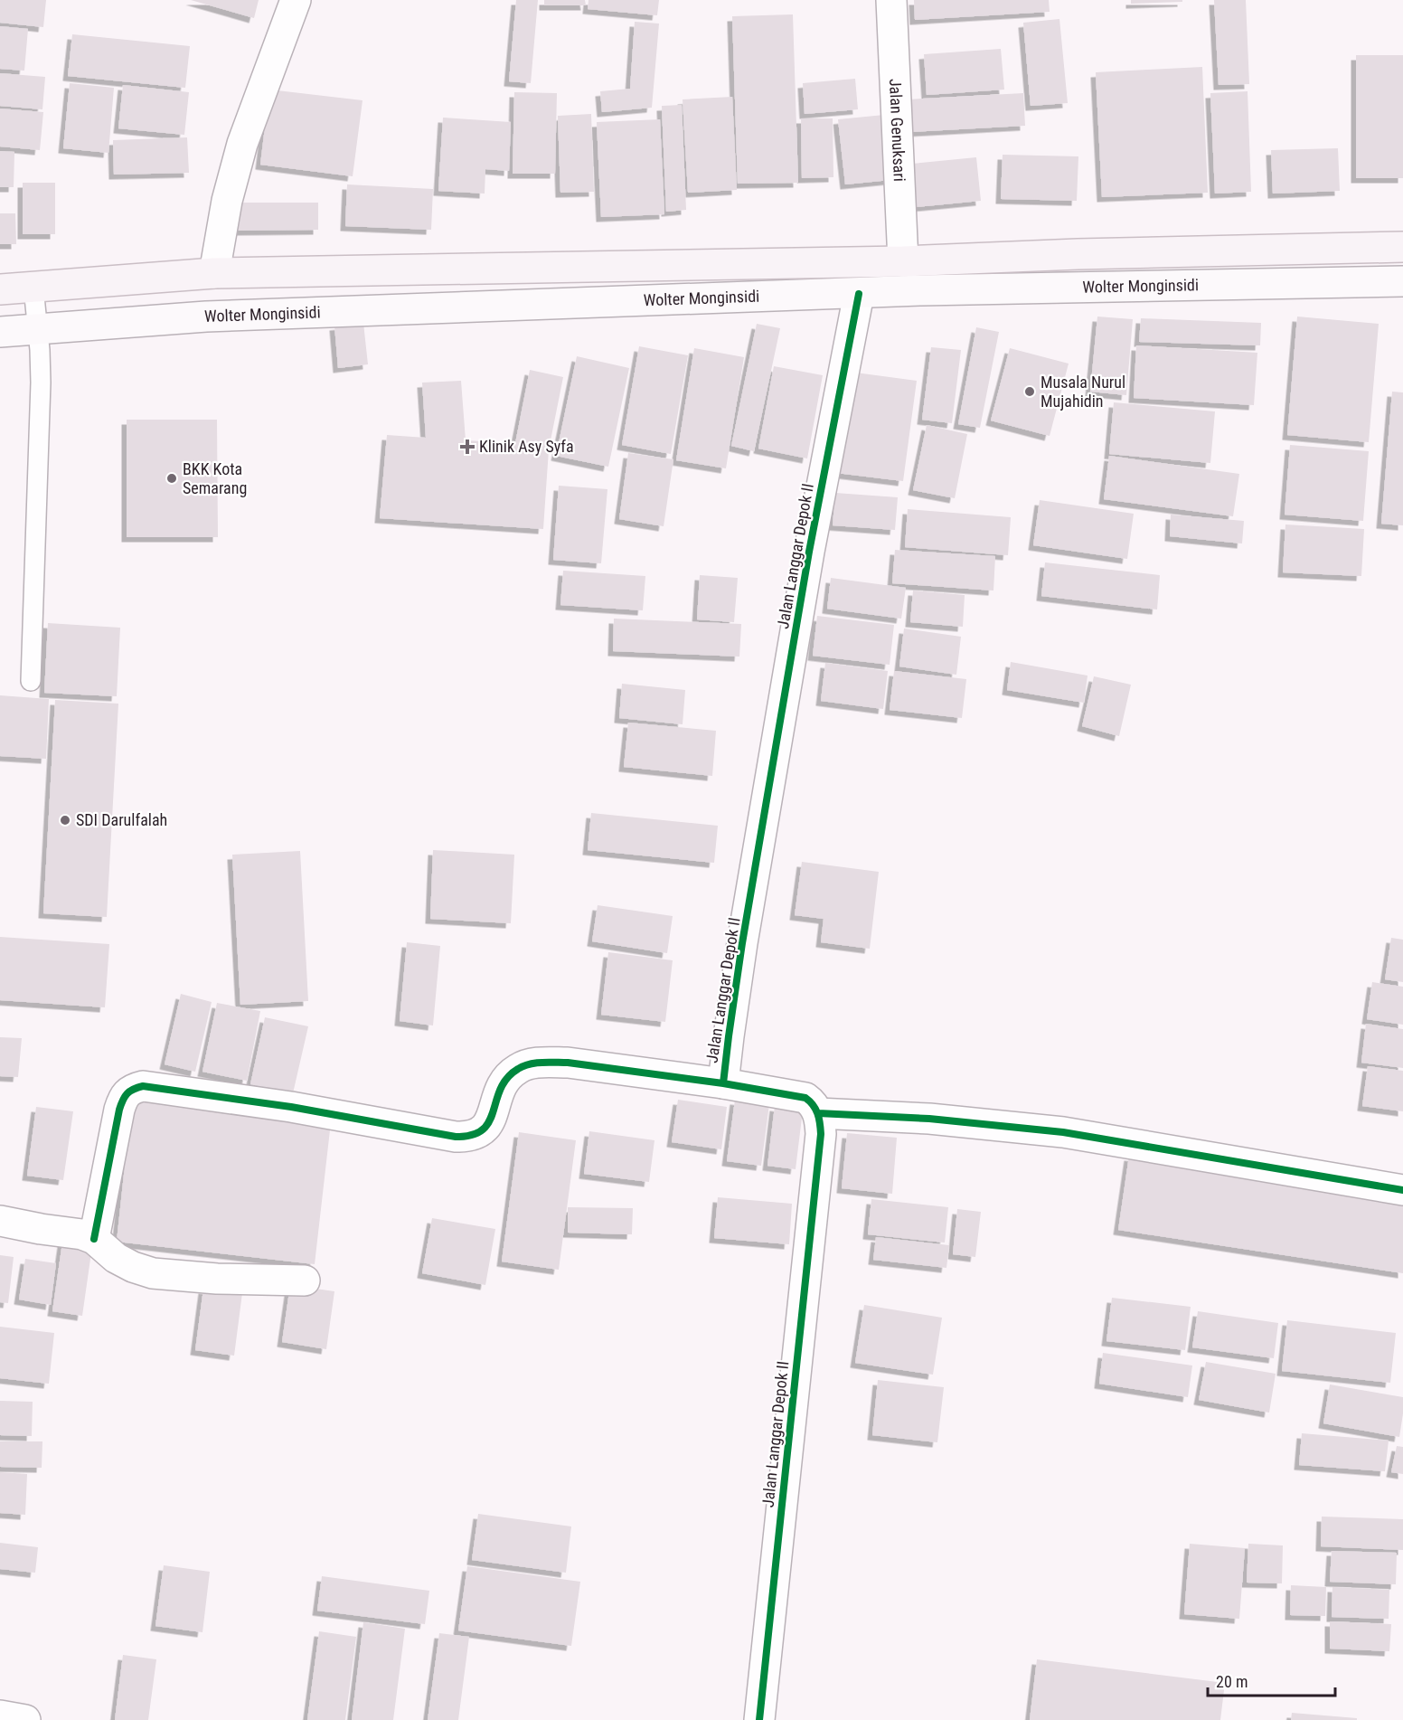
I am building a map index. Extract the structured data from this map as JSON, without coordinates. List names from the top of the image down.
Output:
{
  "streets": {
    "main road": ["Wolter Monginsidi"],
    "street": ["Jalan Genuksari", "Jalan Langgar Depok II"]
  },
  "crossings": [
    ["Jalan Genuksari", "Wolter Monginsidi"],
    ["Wolter Monginsidi", "Jalan Langgar Depok II"]
  ],
  "places": {
    "other": ["Musala Nurul Mujahidin", "BKK Kota Semarang", "SDI Darulfalah"],
    "health": ["Klinik Asy Syfa"]
  },
  "scale_bar": "20 m"
}
